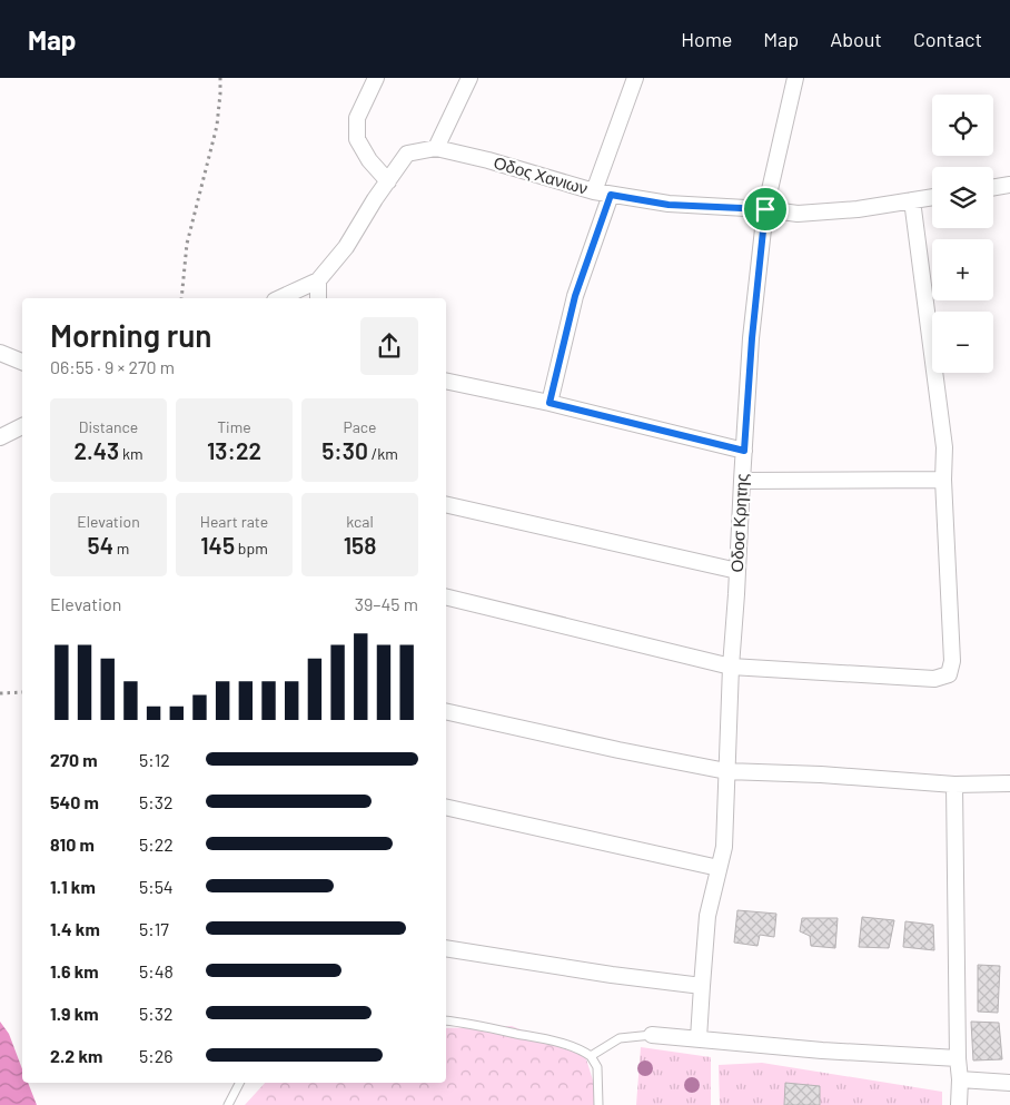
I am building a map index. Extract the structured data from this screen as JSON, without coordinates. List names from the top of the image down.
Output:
{
  "streets": {
    "street": ["Οδος Χανιων", "Οδοσ Κρητης"]
  },
  "crossings": [
    ["Οδος Χανιων", "Οδοσ Κρητης"]
  ],
  "page": {
    "header": "Map",
    "nav": [
      "Home",
      "Map",
      "About",
      "Contact"
    ],
    "map_buttons": ["+", "−"],
    "heading": ["Morning run", "06:55 · 9 × 270 m"],
    "stats": [
      ["Distance", "2.43 km"],
      ["Time", "13:22"],
      ["Pace", "5:30 /km"],
      ["Elevation", "54 m"],
      ["Heart rate", "145 bpm"],
      ["kcal", "158"]
    ],
    "chart": ["Elevation", "39–45 m"],
    "list": [
      {
        "name": "270 m",
        "note": "5:12"
      },
      {
        "name": "540 m",
        "note": "5:32"
      },
      {
        "name": "810 m",
        "note": "5:22"
      },
      {
        "name": "1.1 km",
        "note": "5:54"
      },
      {
        "name": "1.4 km",
        "note": "5:17"
      },
      {
        "name": "1.6 km",
        "note": "5:48"
      },
      {
        "name": "1.9 km",
        "note": "5:32"
      },
      {
        "name": "2.2 km",
        "note": "5:26"
      }
    ]
  }
}
